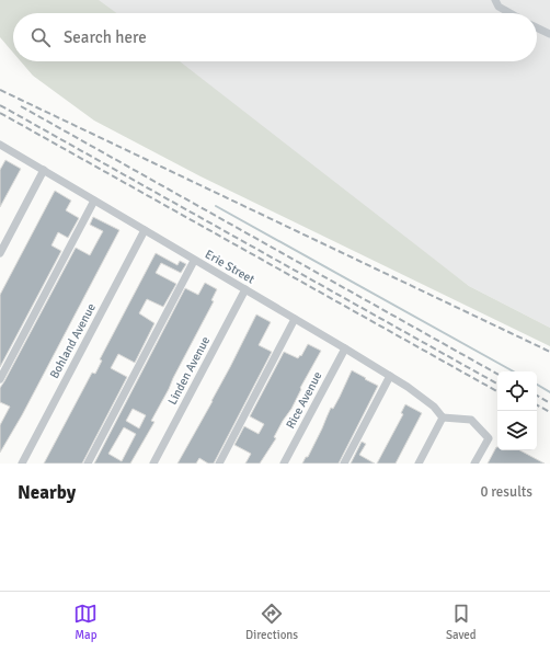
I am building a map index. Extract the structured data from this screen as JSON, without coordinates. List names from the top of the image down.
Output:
{
  "streets": {
    "street": [
      "Erie Street",
      "Bohland Avenue",
      "Linden Avenue",
      "Rice Avenue"
    ]
  },
  "crossings": [
    ["Erie Street", "Bohland Avenue"],
    ["Erie Street", "Linden Avenue"],
    ["Erie Street", "Rice Avenue"]
  ],
  "page": {
    "search": "Search here",
    "heading": ["Nearby", "0 results"],
    "nav": ["Map", "Directions", "Saved"]
  }
}
